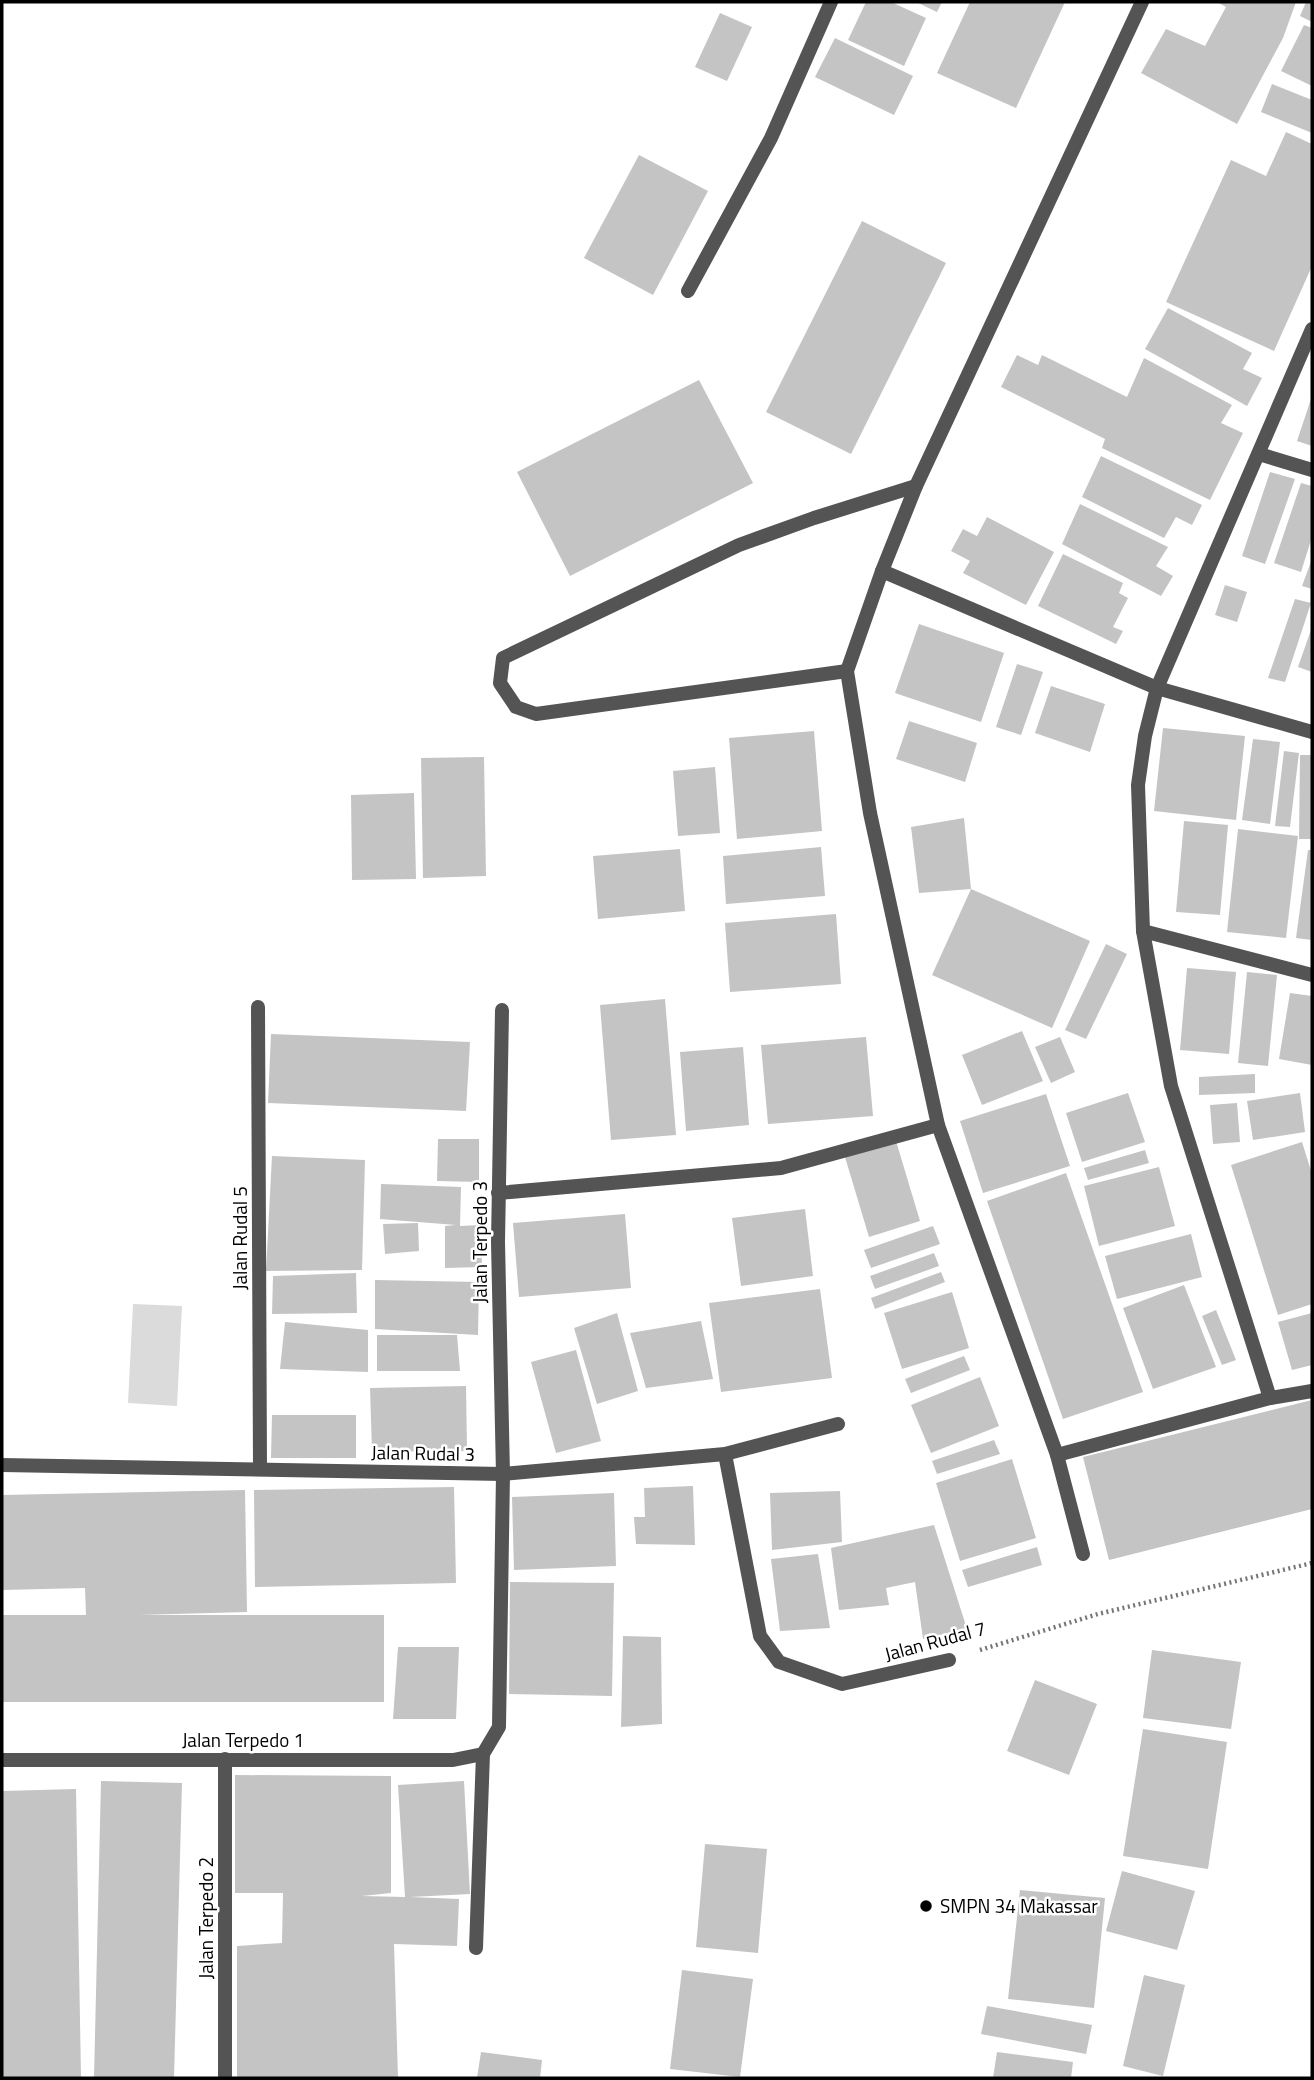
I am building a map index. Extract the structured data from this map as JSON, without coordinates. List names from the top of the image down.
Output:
{
  "streets": {
    "street": [
      "Jalan Rudal 5",
      "Jalan Terpedo 3",
      "Jalan Rudal 3",
      "Jalan Rudal 7",
      "Jalan Terpedo 1",
      "Jalan Terpedo 2"
    ]
  },
  "crossings": [
    ["Jalan Rudal 5", "Jalan Rudal 3"],
    ["Jalan Terpedo 3", "Jalan Rudal 3"],
    ["Jalan Terpedo 3", "Jalan Terpedo 1"],
    ["Jalan Rudal 3", "Jalan Rudal 7"],
    ["Jalan Terpedo 1", "Jalan Terpedo 2"]
  ],
  "places": ["SMPN 34 Makassar"]
}
